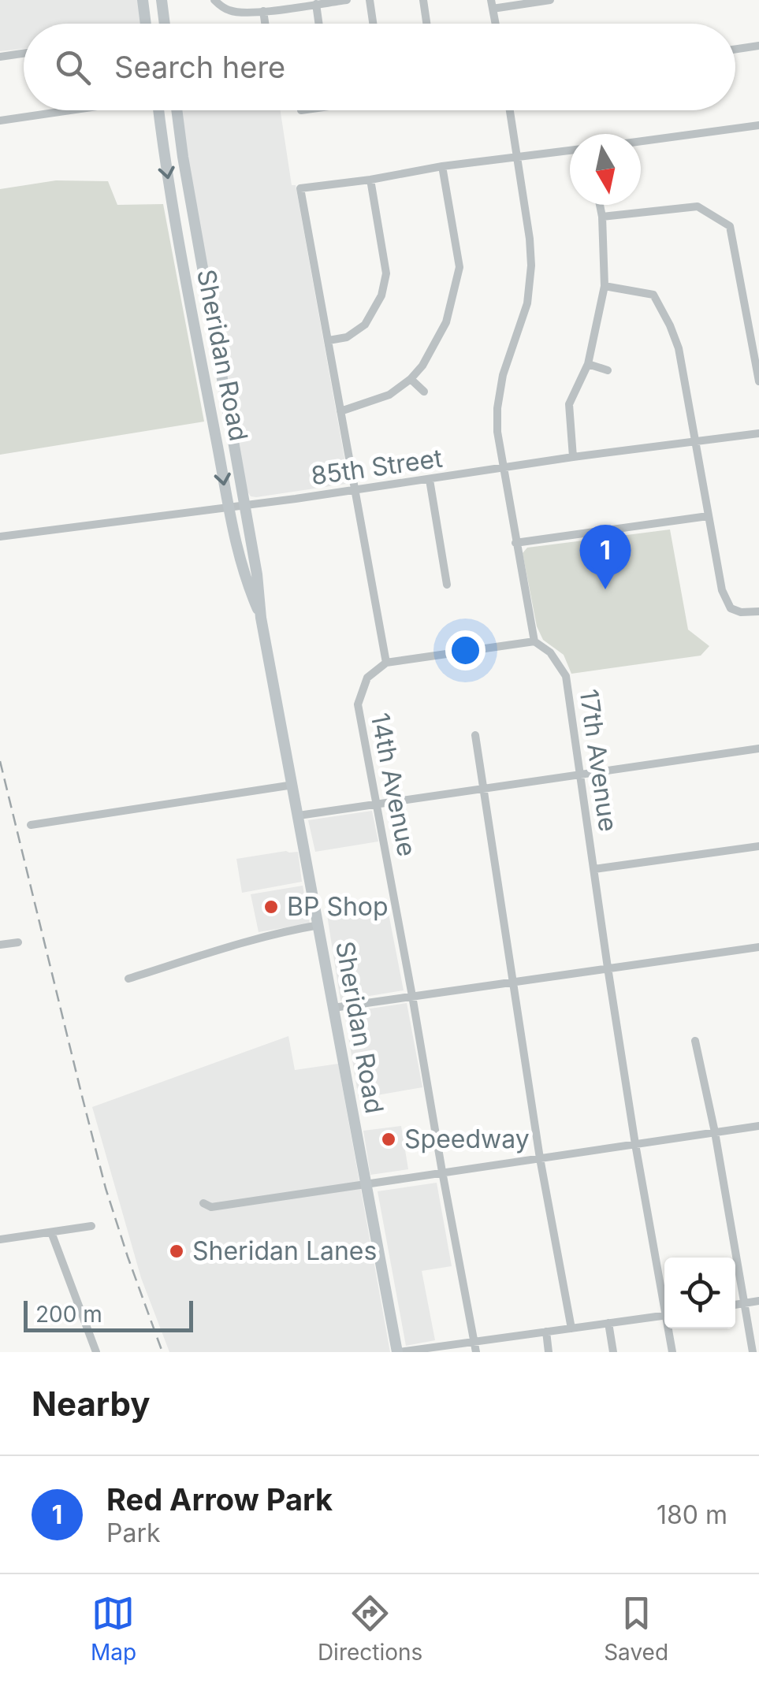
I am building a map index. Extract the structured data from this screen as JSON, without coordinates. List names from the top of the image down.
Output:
{
  "streets": {
    "main road": ["Sheridan Road"],
    "street": ["85th Street", "17th Avenue", "14th Avenue"]
  },
  "crossings": [
    ["Sheridan Road", "85th Street"]
  ],
  "places": ["BP Shop", "Speedway", "Sheridan Lanes"],
  "scale_bar": "200 m",
  "north": "bottom",
  "page": {
    "search": "Search here",
    "pins": "1",
    "scale": "200 m",
    "heading": "Nearby",
    "list": [
      {
        "mark": "1",
        "name": "Red Arrow Park",
        "note": "Park",
        "value": "180 m"
      }
    ],
    "nav": ["Map", "Directions", "Saved"]
  }
}
